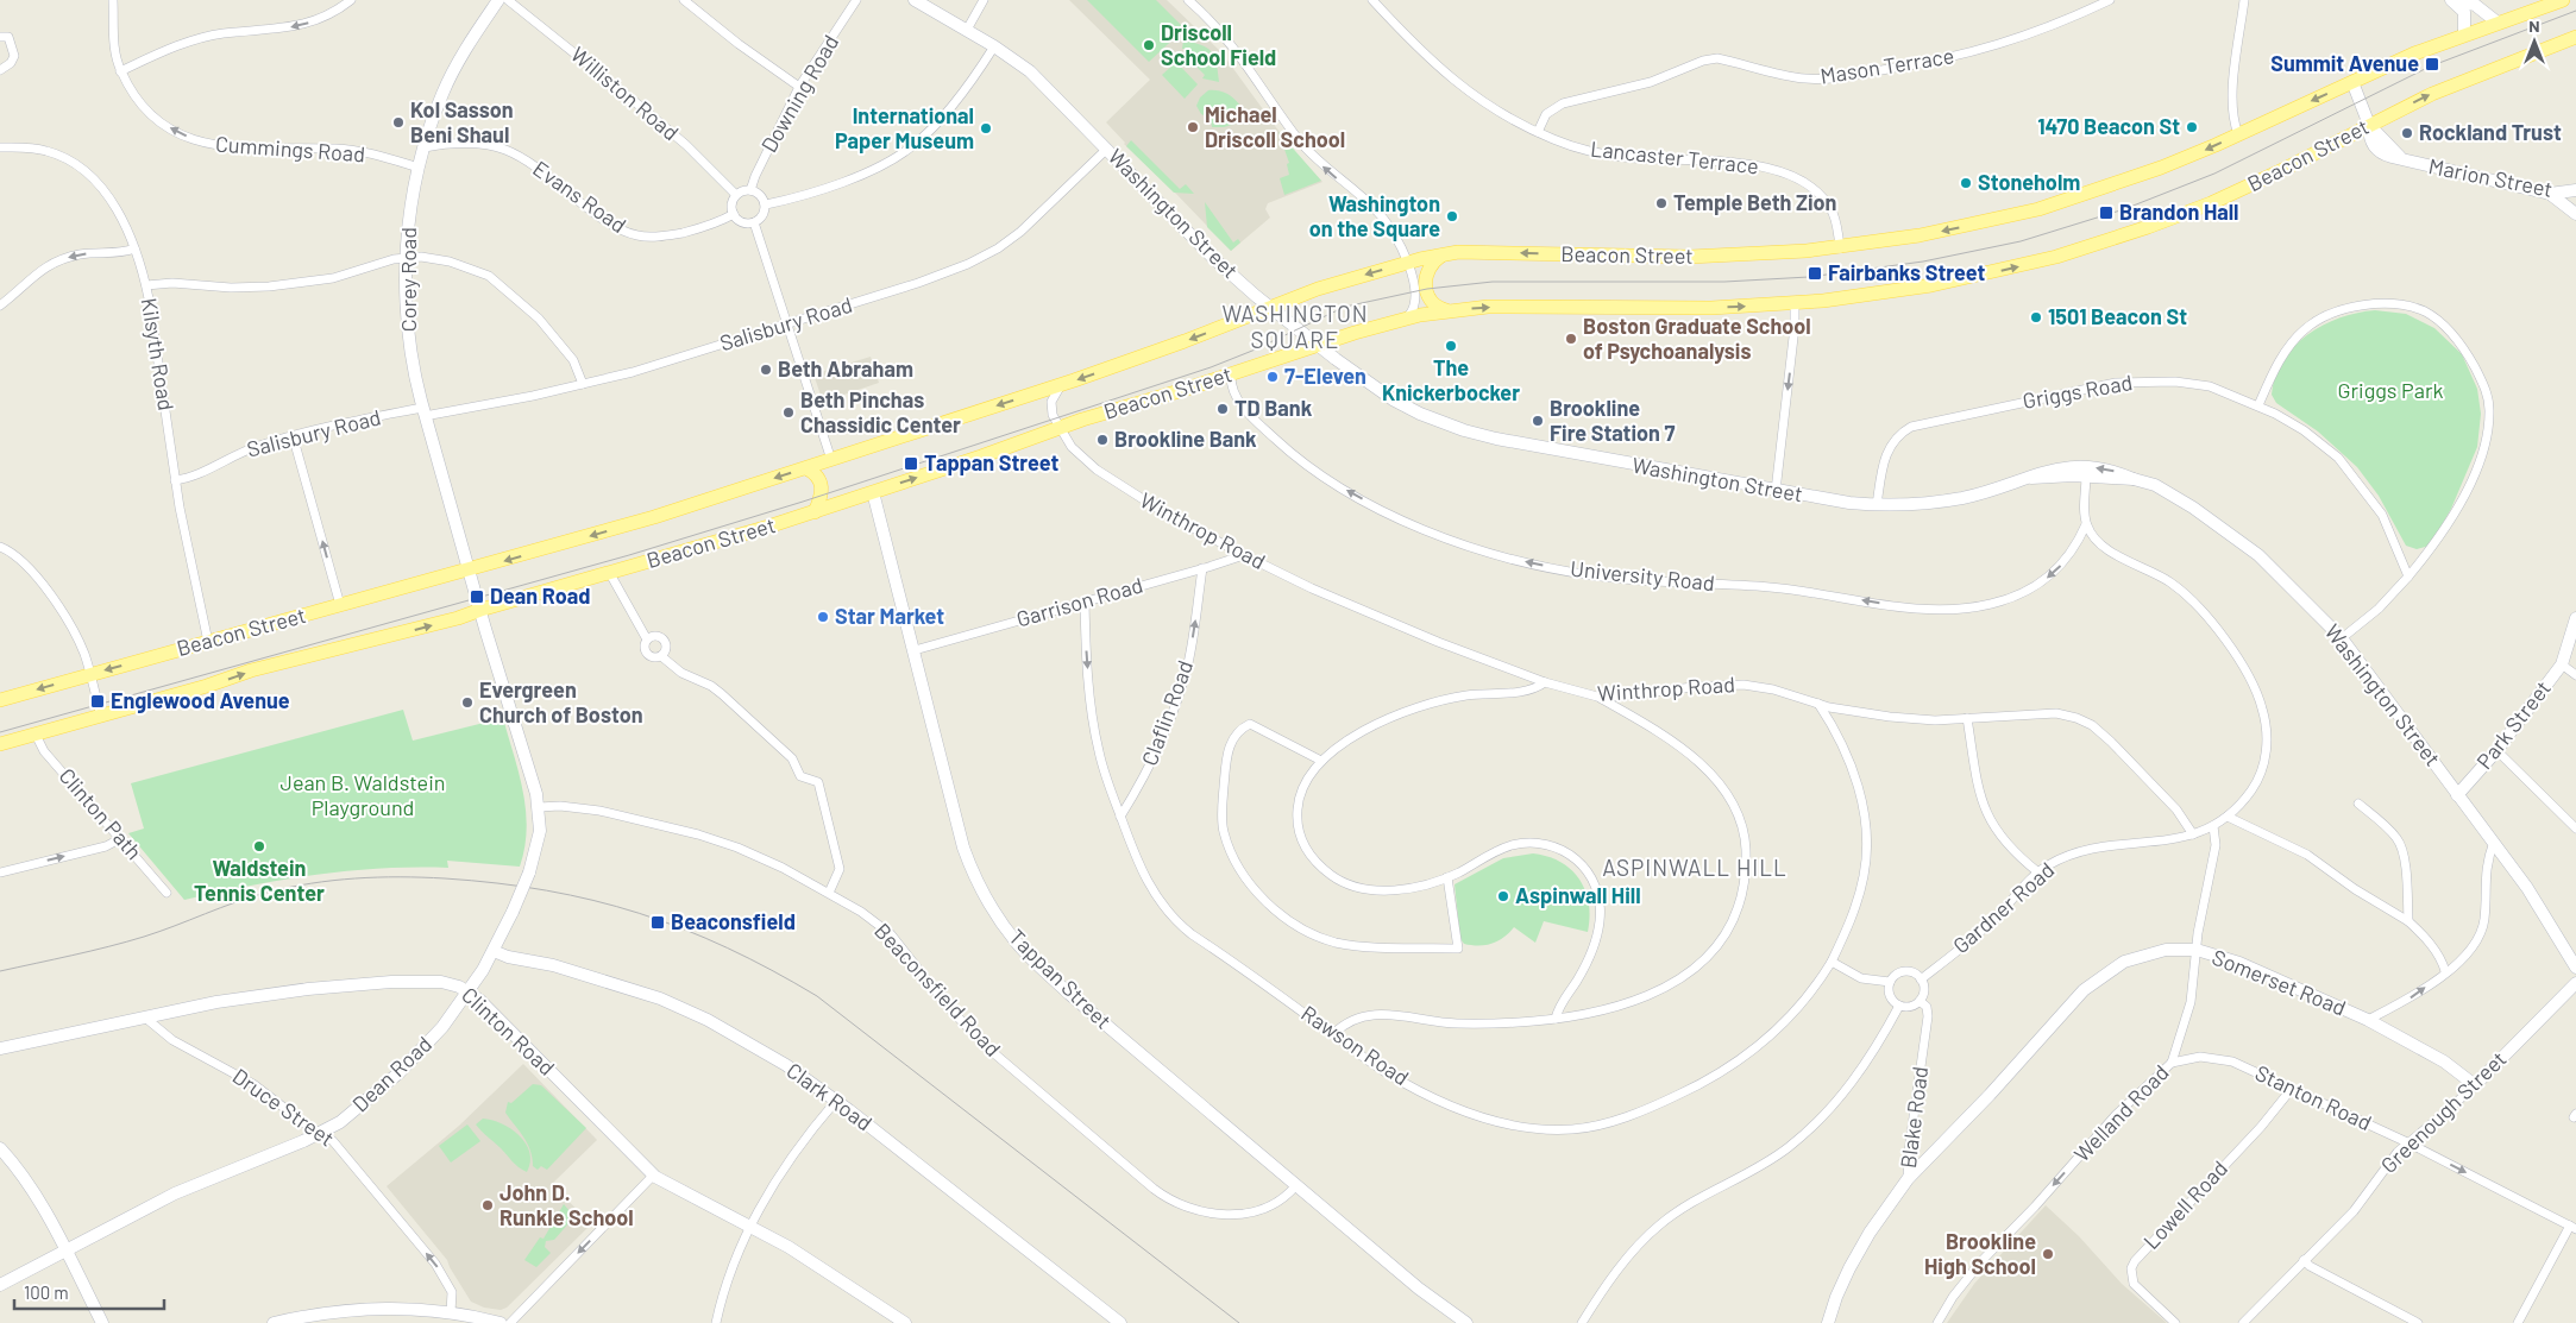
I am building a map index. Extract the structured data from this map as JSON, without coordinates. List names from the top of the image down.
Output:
{
  "streets": {
    "main road": ["Beacon Street"],
    "street": [
      "Mason Terrace",
      "Williston Road",
      "Downing Road",
      "Cummings Road",
      "Lancaster Terrace",
      "Marion Street",
      "Evans Road",
      "Washington Street",
      "Corey Road",
      "Salisbury Road",
      "Kilsyth Road",
      "Griggs Road",
      "Winthrop Road",
      "University Road",
      "Garrison Road",
      "Claflin Road",
      "Park Street",
      "Clinton Path",
      "Gardner Road",
      "Tappan Street",
      "Somerset Road",
      "Beaconsfield Road",
      "Clinton Road",
      "Rawson Road",
      "Dean Road",
      "Clark Road",
      "Stanton Road",
      "Druce Street",
      "Greenough Street",
      "Welland Road",
      "Blake Road",
      "Lowell Road"
    ]
  },
  "crossings": [
    ["Mason Terrace", "Lancaster Terrace"],
    ["Williston Road", "Downing Road"],
    ["Williston Road", "Evans Road"],
    ["Downing Road", "Evans Road"],
    ["Cummings Road", "Corey Road"],
    ["Beacon Street", "Lancaster Terrace"],
    ["Beacon Street", "Marion Street"],
    ["Beacon Street", "Washington Street"],
    ["Beacon Street", "Corey Road"],
    ["Beacon Street", "Kilsyth Road"],
    ["Beacon Street", "Winthrop Road"],
    ["Beacon Street", "University Road"],
    ["Beacon Street", "Clinton Path"],
    ["Beacon Street", "Tappan Street"],
    ["Beacon Street", "Dean Road"],
    ["Evans Road", "Corey Road"],
    ["Washington Street", "Salisbury Road"],
    ["Washington Street", "Griggs Road"],
    ["Washington Street", "Park Street"],
    ["Corey Road", "Salisbury Road"],
    ["Corey Road", "Dean Road"],
    ["Salisbury Road", "Kilsyth Road"],
    ["Winthrop Road", "Garrison Road"],
    ["Winthrop Road", "Gardner Road"],
    ["Winthrop Road", "Rawson Road"],
    ["University Road", "Gardner Road"],
    ["Garrison Road", "Claflin Road"],
    ["Garrison Road", "Tappan Street"],
    ["Garrison Road", "Rawson Road"],
    ["Claflin Road", "Rawson Road"],
    ["Gardner Road", "Welland Road"],
    ["Gardner Road", "Blake Road"],
    ["Tappan Street", "Beaconsfield Road"],
    ["Somerset Road", "Greenough Street"],
    ["Somerset Road", "Welland Road"],
    ["Somerset Road", "Blake Road"],
    ["Beaconsfield Road", "Dean Road"],
    ["Clinton Road", "Dean Road"],
    ["Clinton Road", "Druce Street"],
    ["Dean Road", "Clark Road"],
    ["Dean Road", "Druce Street"],
    ["Stanton Road", "Greenough Street"],
    ["Stanton Road", "Welland Road"],
    ["Stanton Road", "Lowell Road"]
  ],
  "one_way": [
    "Cummings Road",
    "University Road",
    "Claflin Road",
    "Stanton Road",
    "Druce Street",
    "Welland Road"
  ],
  "districts": ["WASHINGTON SQUARE", "ASPINWALL HILL"],
  "parks": ["Griggs Park", "Jean B. Waldstein Playground"],
  "places": {
    "other": [
      "Driscoll School Field",
      "Kol Sasson Beni Shaul",
      "Michael Driscoll School",
      "1470 Beacon St",
      "International Paper Museum",
      "Rockland Trust",
      "Stoneholm",
      "Temple Beth Zion",
      "Washington on the Square",
      "1501 Beacon St",
      "Boston Graduate School of Psychoanalysis",
      "The Knickerbocker",
      "Beth Abraham",
      "7-Eleven",
      "TD Bank",
      "Beth Pinchas Chassidic Center",
      "Brookline Fire Station 7",
      "Brookline Bank",
      "Star Market",
      "Evergreen Church of Boston",
      "Waldstein Tennis Center",
      "Aspinwall Hill",
      "John D. Runkle School",
      "Brookline High School"
    ],
    "transit": [
      "Summit Avenue",
      "Brandon Hall",
      "Fairbanks Street",
      "Tappan Street",
      "Dean Road",
      "Englewood Avenue",
      "Beaconsfield"
    ]
  },
  "scale_bar": "100 m",
  "north": "top"
}
